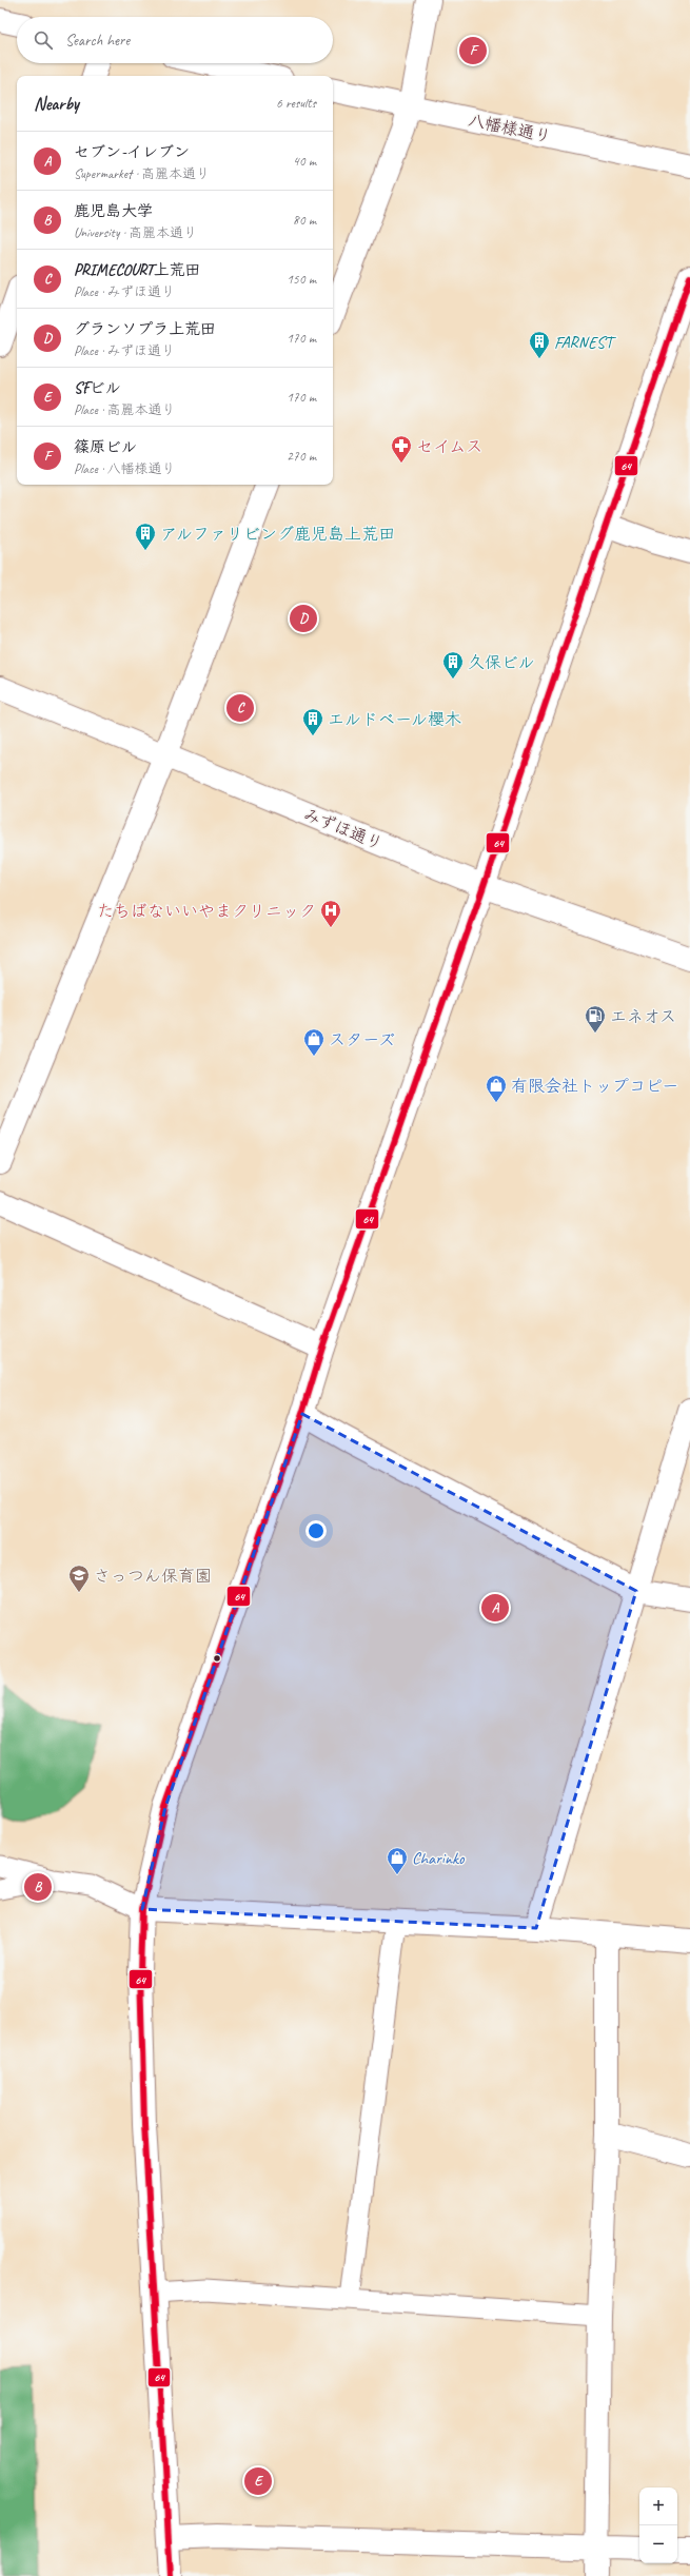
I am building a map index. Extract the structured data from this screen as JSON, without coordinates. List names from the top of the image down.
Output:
{
  "streets": {
    "street": ["八幡様通り", "みずほ通り"]
  },
  "places": {
    "building": [
      "FARNEST",
      "アルファリビング鹿児島上荒田",
      "久保ビル",
      "エルドベール櫻木"
    ],
    "pharmacy": ["セイムス"],
    "hospital": ["たちばないいやまクリニック"],
    "fuel station": ["エネオス"],
    "shop": ["スターズ", "有限会社トップコピー", "Charinko"],
    "school or university": ["さっつん保育園"]
  },
  "lines": ["transit line 64"],
  "page": {
    "search": "Search here",
    "pins": [
      "F",
      "D",
      "C",
      "A",
      "B",
      "E"
    ],
    "heading": ["Nearby", "6 results"],
    "list": [
      {
        "mark": "A",
        "name": "セブン-イレブン",
        "note": "Supermarket · 高麗本通り",
        "value": "40 m"
      },
      {
        "mark": "B",
        "name": "鹿児島大学",
        "note": "University · 高麗本通り",
        "value": "80 m"
      },
      {
        "mark": "C",
        "name": "PRIMECOURT上荒田",
        "note": "Place · みずほ通り",
        "value": "150 m"
      },
      {
        "mark": "D",
        "name": "グランソプラ上荒田",
        "note": "Place · みずほ通り",
        "value": "170 m"
      },
      {
        "mark": "E",
        "name": "SFビル",
        "note": "Place · 高麗本通り",
        "value": "170 m"
      },
      {
        "mark": "F",
        "name": "篠原ビル",
        "note": "Place · 八幡様通り",
        "value": "270 m"
      }
    ],
    "map_buttons": ["+", "−"]
  }
}
